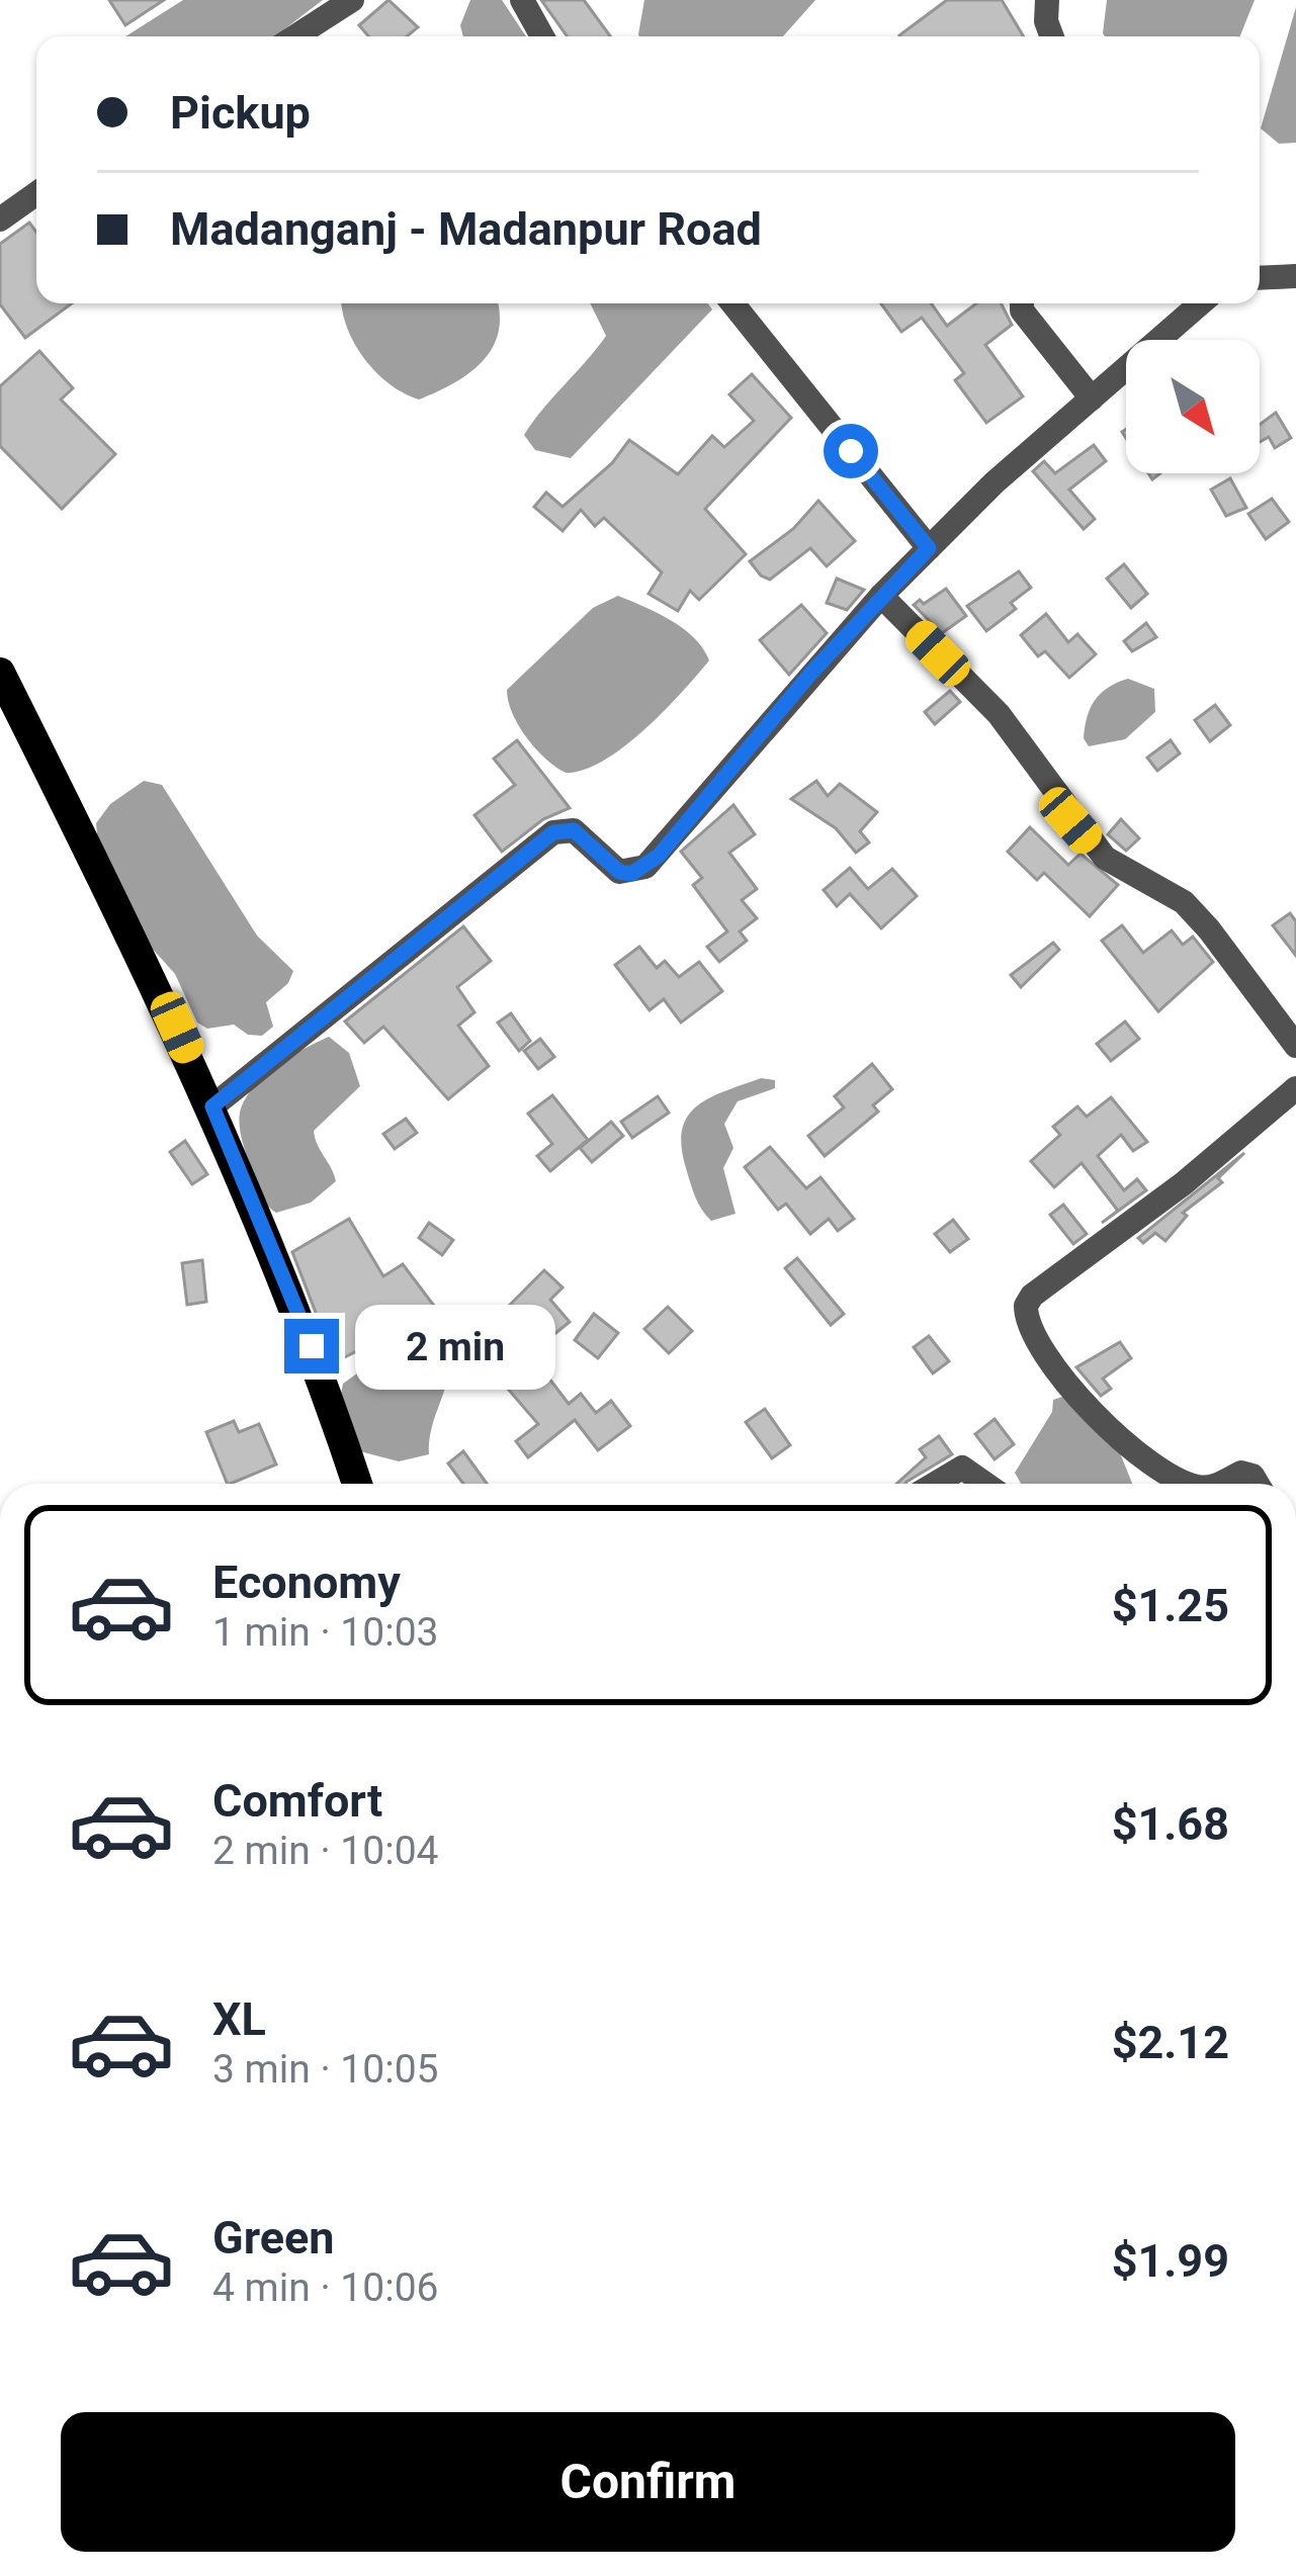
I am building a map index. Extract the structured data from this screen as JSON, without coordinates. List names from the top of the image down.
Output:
{
  "north": "bottom right",
  "page": {
    "banner": ["Pickup", "Madanganj - Madanpur Road"],
    "bubble": "2 min",
    "list": [
      {
        "name": "Economy",
        "note": "1 min · 10:03",
        "value": "$1.25"
      },
      {
        "name": "Comfort",
        "note": "2 min · 10:04",
        "value": "$1.68"
      },
      {
        "name": "XL",
        "note": "3 min · 10:05",
        "value": "$2.12"
      },
      {
        "name": "Green",
        "note": "4 min · 10:06",
        "value": "$1.99"
      }
    ],
    "buttons": "Confirm"
  }
}
